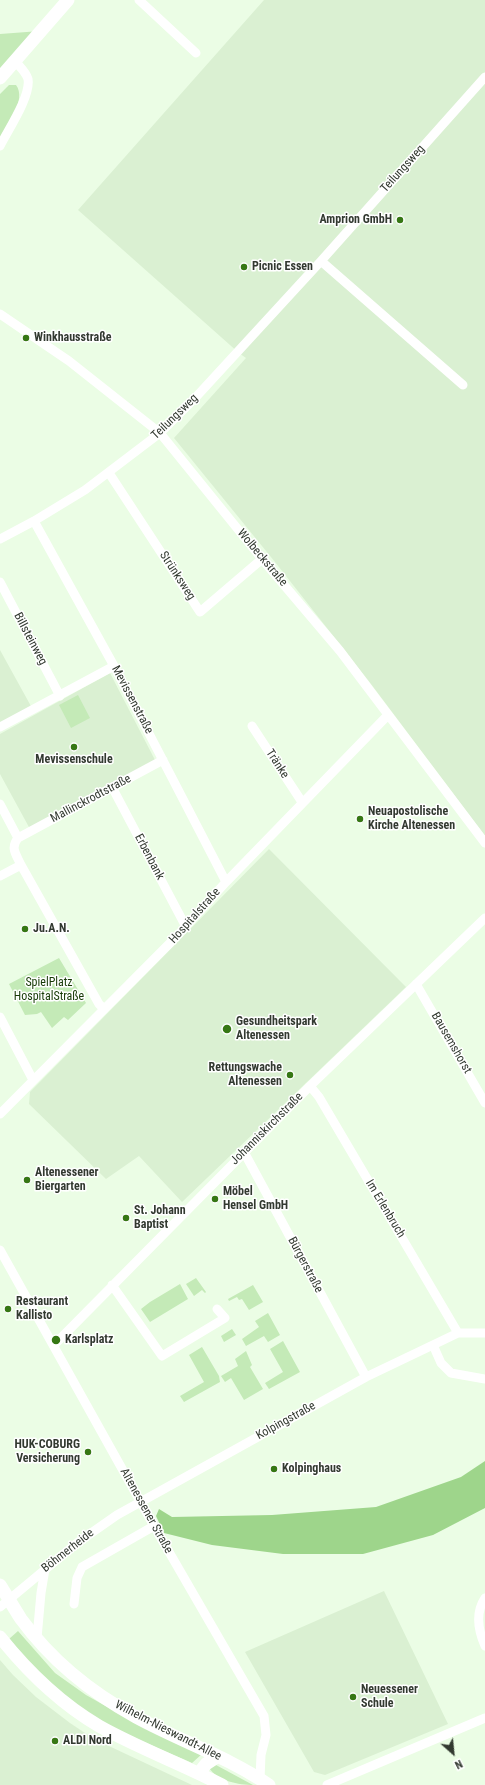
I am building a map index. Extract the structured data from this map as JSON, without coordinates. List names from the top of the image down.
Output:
{
  "streets": {
    "main road": ["Wilhelm-Nieswandt-Allee"],
    "street": [
      "Teilungsweg",
      "Wolbeckstraße",
      "Strünksweg",
      "Billsteinweg",
      "Mevissenstraße",
      "Tränke",
      "Mallinckrodtstraße",
      "Erbenbank",
      "Hospitalstraße",
      "Bausemshorst",
      "Johanniskirchstraße",
      "Im Erlenbruch",
      "Bürgerstraße",
      "Kolpingstraße",
      "Altenessener Straße",
      "Böhmerheide"
    ]
  },
  "crossings": [
    ["Teilungsweg", "Wolbeckstraße"],
    ["Teilungsweg", "Strünksweg"],
    ["Teilungsweg", "Mevissenstraße"],
    ["Wolbeckstraße", "Strünksweg"],
    ["Wolbeckstraße", "Hospitalstraße"],
    ["Mevissenstraße", "Mallinckrodtstraße"],
    ["Mevissenstraße", "Hospitalstraße"],
    ["Tränke", "Hospitalstraße"],
    ["Mallinckrodtstraße", "Erbenbank"],
    ["Erbenbank", "Hospitalstraße"],
    ["Bausemshorst", "Johanniskirchstraße"],
    ["Johanniskirchstraße", "Im Erlenbruch"],
    ["Johanniskirchstraße", "Bürgerstraße"],
    ["Johanniskirchstraße", "Altenessener Straße"],
    ["Im Erlenbruch", "Kolpingstraße"],
    ["Bürgerstraße", "Kolpingstraße"],
    ["Kolpingstraße", "Altenessener Straße"],
    ["Kolpingstraße", "Böhmerheide"],
    ["Altenessener Straße", "Böhmerheide"],
    ["Altenessener Straße", "Wilhelm-Nieswandt-Allee"],
    ["Böhmerheide", "Wilhelm-Nieswandt-Allee"]
  ],
  "parks": ["SpielPlatz HospitalStraße"],
  "places": [
    "Amprion GmbH",
    "Picnic Essen",
    "Winkhausstraße",
    "Mevissenschule",
    "Neuapostolische Kirche Altenessen",
    "Ju.A.N.",
    "Gesundheitspark Altenessen",
    "Rettungswache Altenessen",
    "Altenessener Biergarten",
    "Möbel Hensel GmbH",
    "St. Johann Baptist",
    "Restaurant Kallisto",
    "Karlsplatz",
    "HUK-COBURG Versicherung",
    "Kolpinghaus",
    "Neuessener Schule",
    "ALDI Nord"
  ],
  "north": "bottom right"
}
